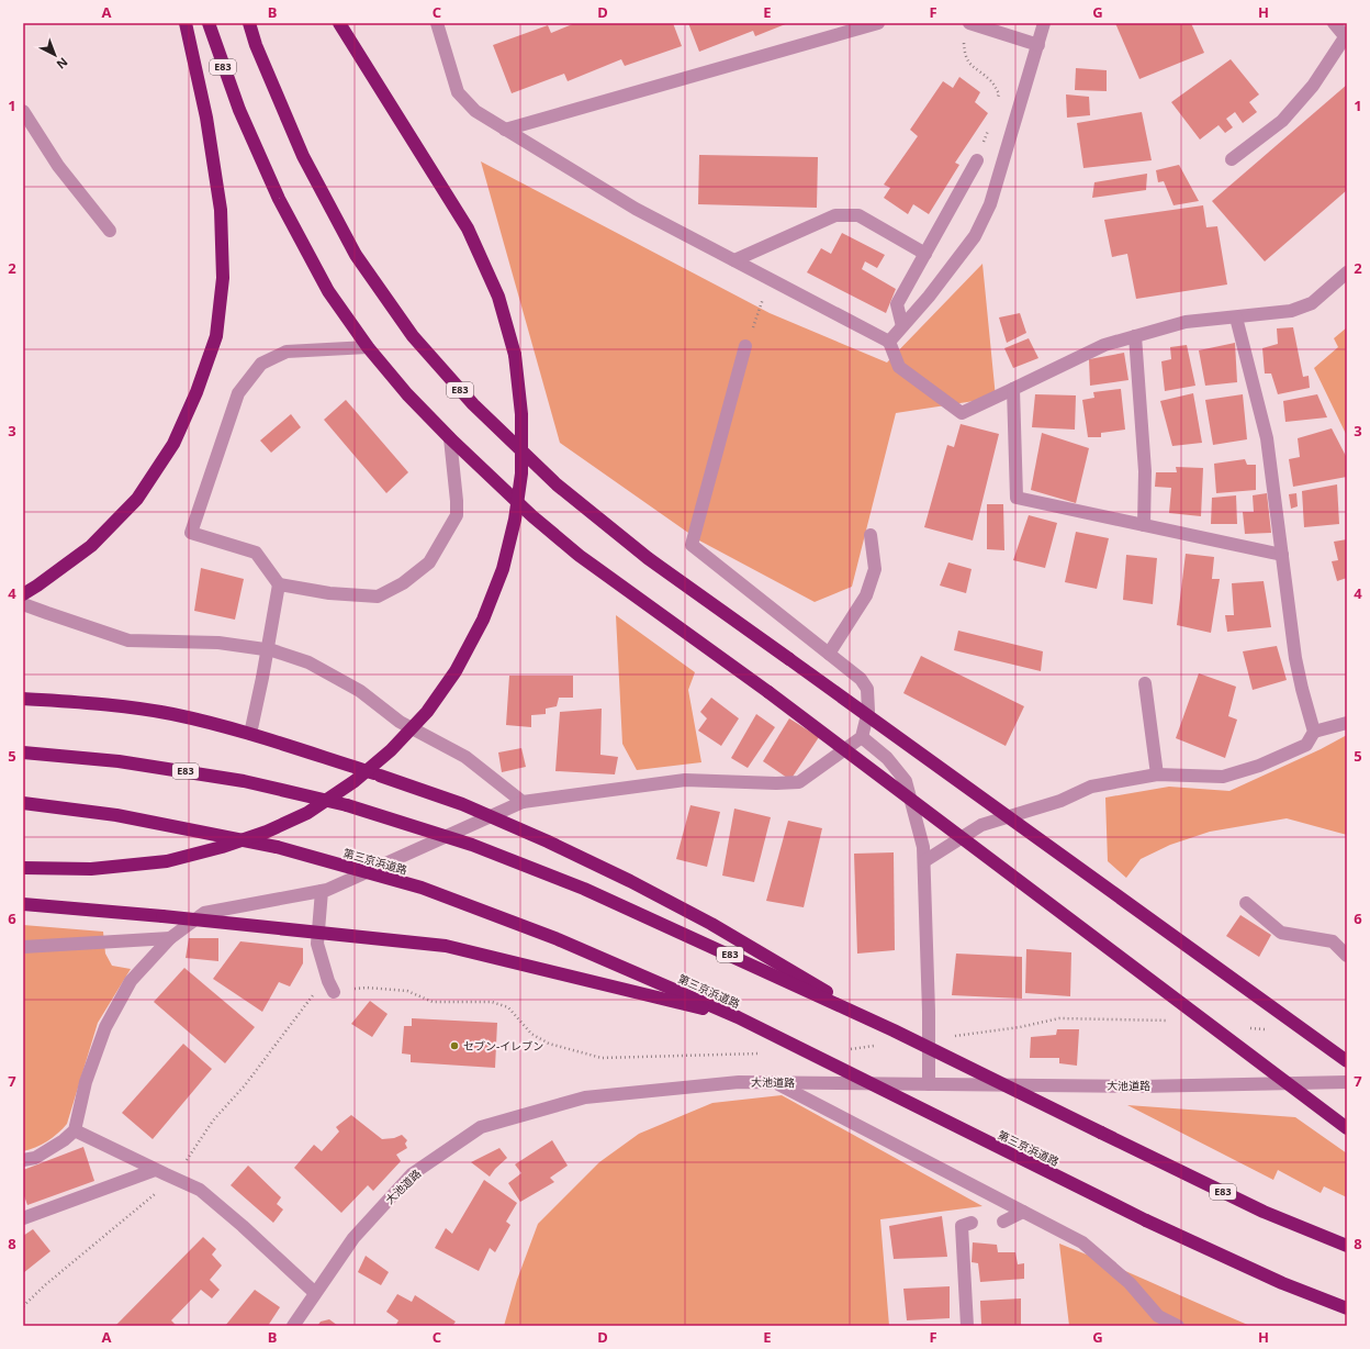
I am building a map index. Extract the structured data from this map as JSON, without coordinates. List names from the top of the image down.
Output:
{
  "streets": {
    "highway": ["E83", "第三京浜道路"],
    "street": ["大池道路"]
  },
  "places": ["セブン-イレブン"],
  "north": "bottom right",
  "grid": {
    "columns": [
      "A",
      "B",
      "C",
      "D",
      "E",
      "F",
      "G",
      "H"
    ],
    "rows": [
      "1",
      "2",
      "3",
      "4",
      "5",
      "6",
      "7",
      "8"
    ]
  }
}
